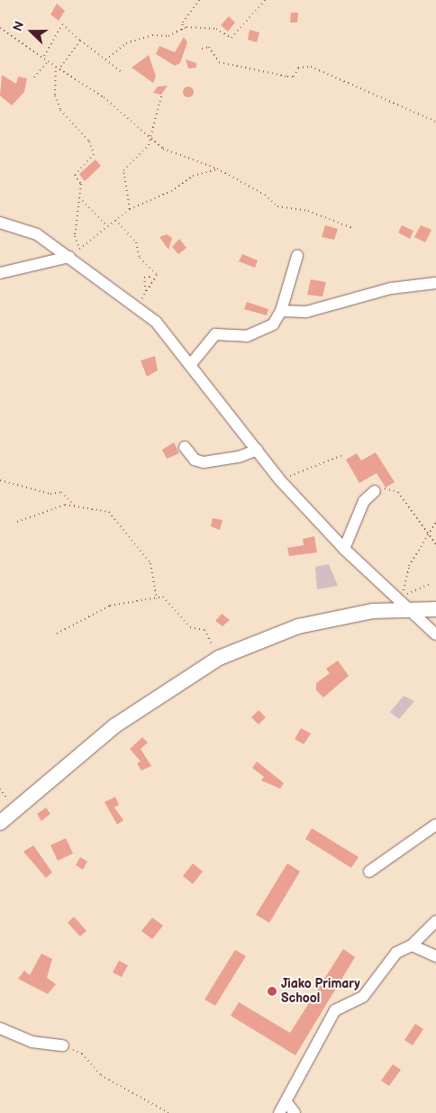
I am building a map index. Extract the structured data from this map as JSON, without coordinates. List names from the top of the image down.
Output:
{
  "places": ["Jiako Primary School"],
  "north": "left"
}
